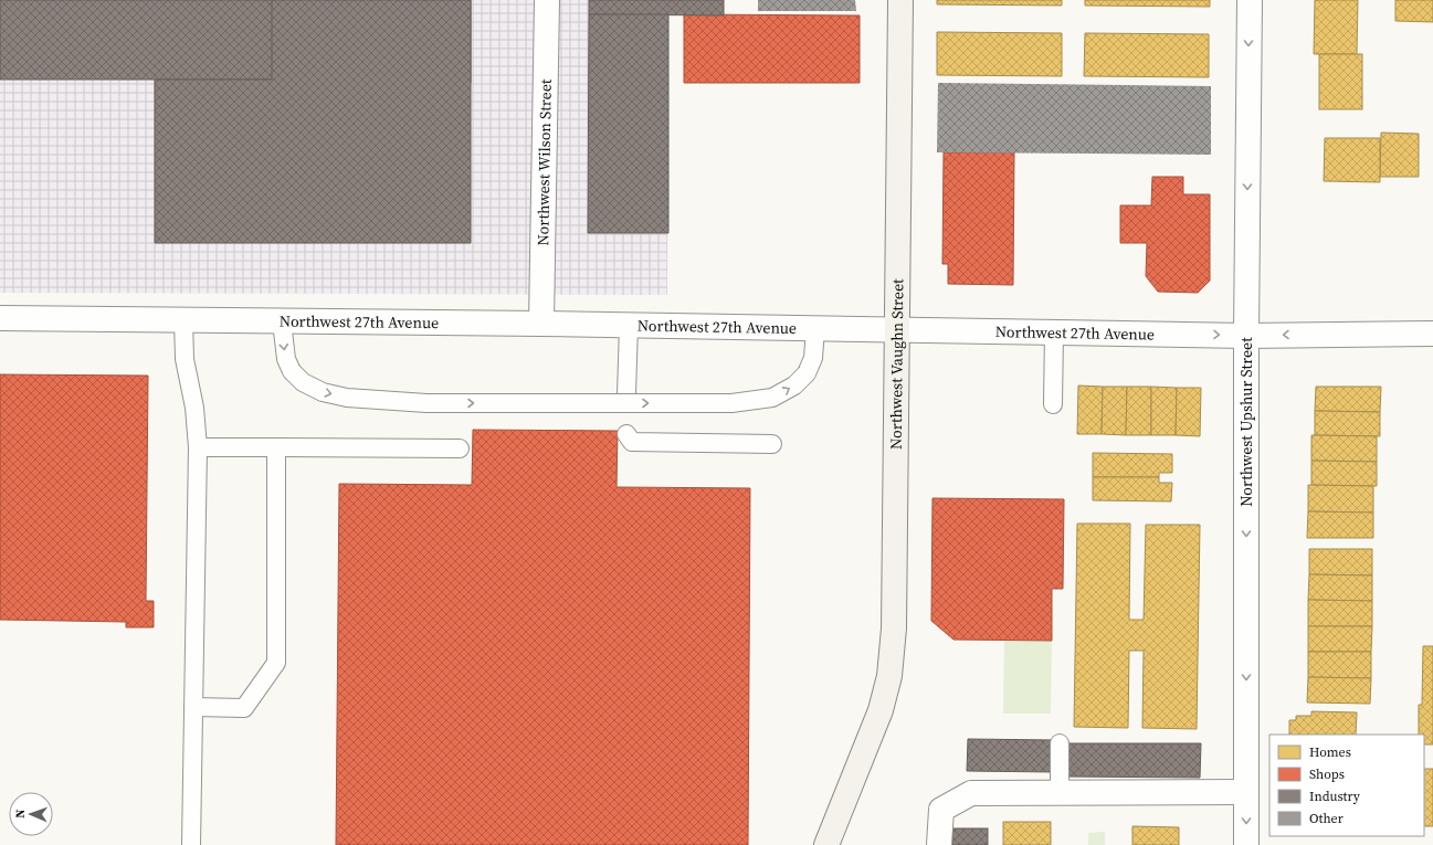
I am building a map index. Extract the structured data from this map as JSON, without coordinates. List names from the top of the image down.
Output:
{
  "streets": {
    "main road": ["Northwest Vaughn Street"],
    "street": ["Northwest Wilson Street", "Northwest 27th Avenue", "Northwest Upshur Street"]
  },
  "crossings": [
    ["Northwest Wilson Street", "Northwest 27th Avenue"],
    ["Northwest 27th Avenue", "Northwest Vaughn Street"],
    ["Northwest 27th Avenue", "Northwest Upshur Street"]
  ],
  "one_way": ["Northwest Upshur Street"],
  "legend": [
    "Homes",
    "Shops",
    "Industry",
    "Other"
  ],
  "north": "left"
}
